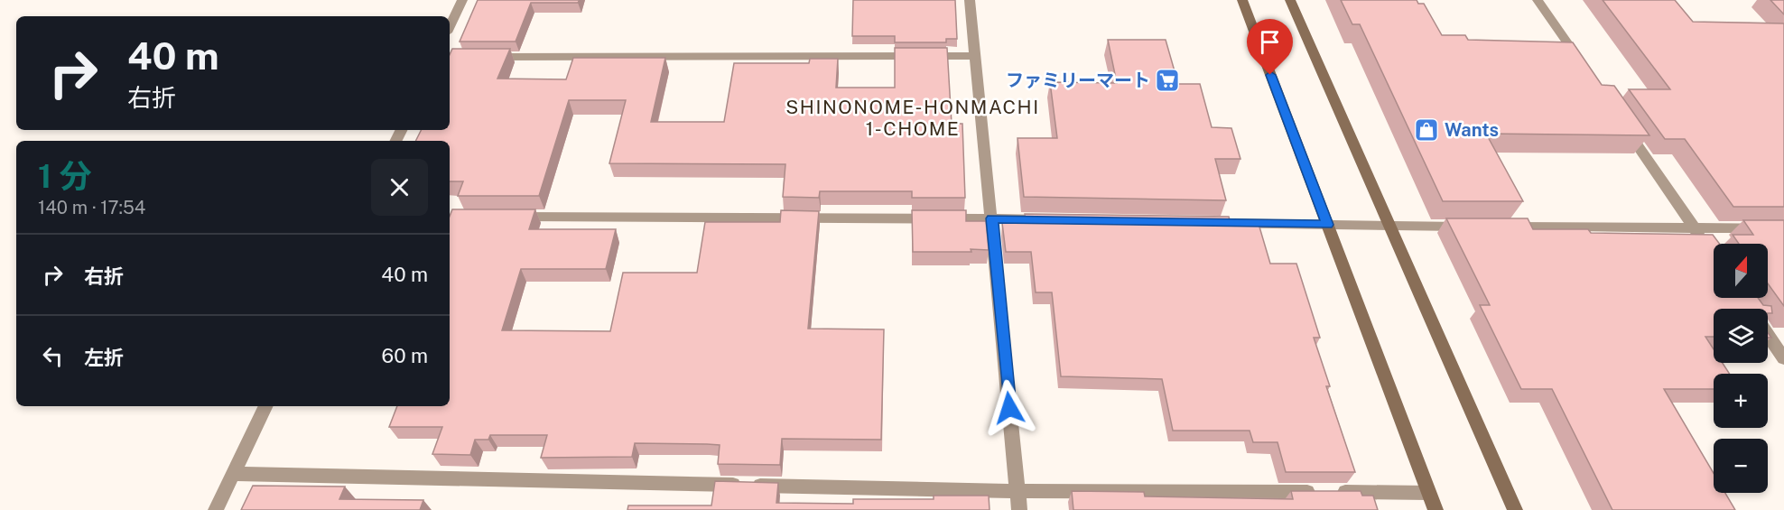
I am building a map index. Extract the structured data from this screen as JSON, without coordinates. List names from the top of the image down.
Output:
{
  "districts": ["SHINONOME-HONMACHI 1-CHOME"],
  "places": {
    "supermarket": ["ファミリーマート"],
    "shop": ["Wants"]
  },
  "north": "top",
  "page": {
    "turn": ["40 m", "右折"],
    "heading": ["1 分", "140 m · 17:54"],
    "list": [
      {
        "name": "右折",
        "value": "40 m"
      },
      {
        "name": "左折",
        "value": "60 m"
      }
    ],
    "map_buttons": ["+", "−"]
  }
}
